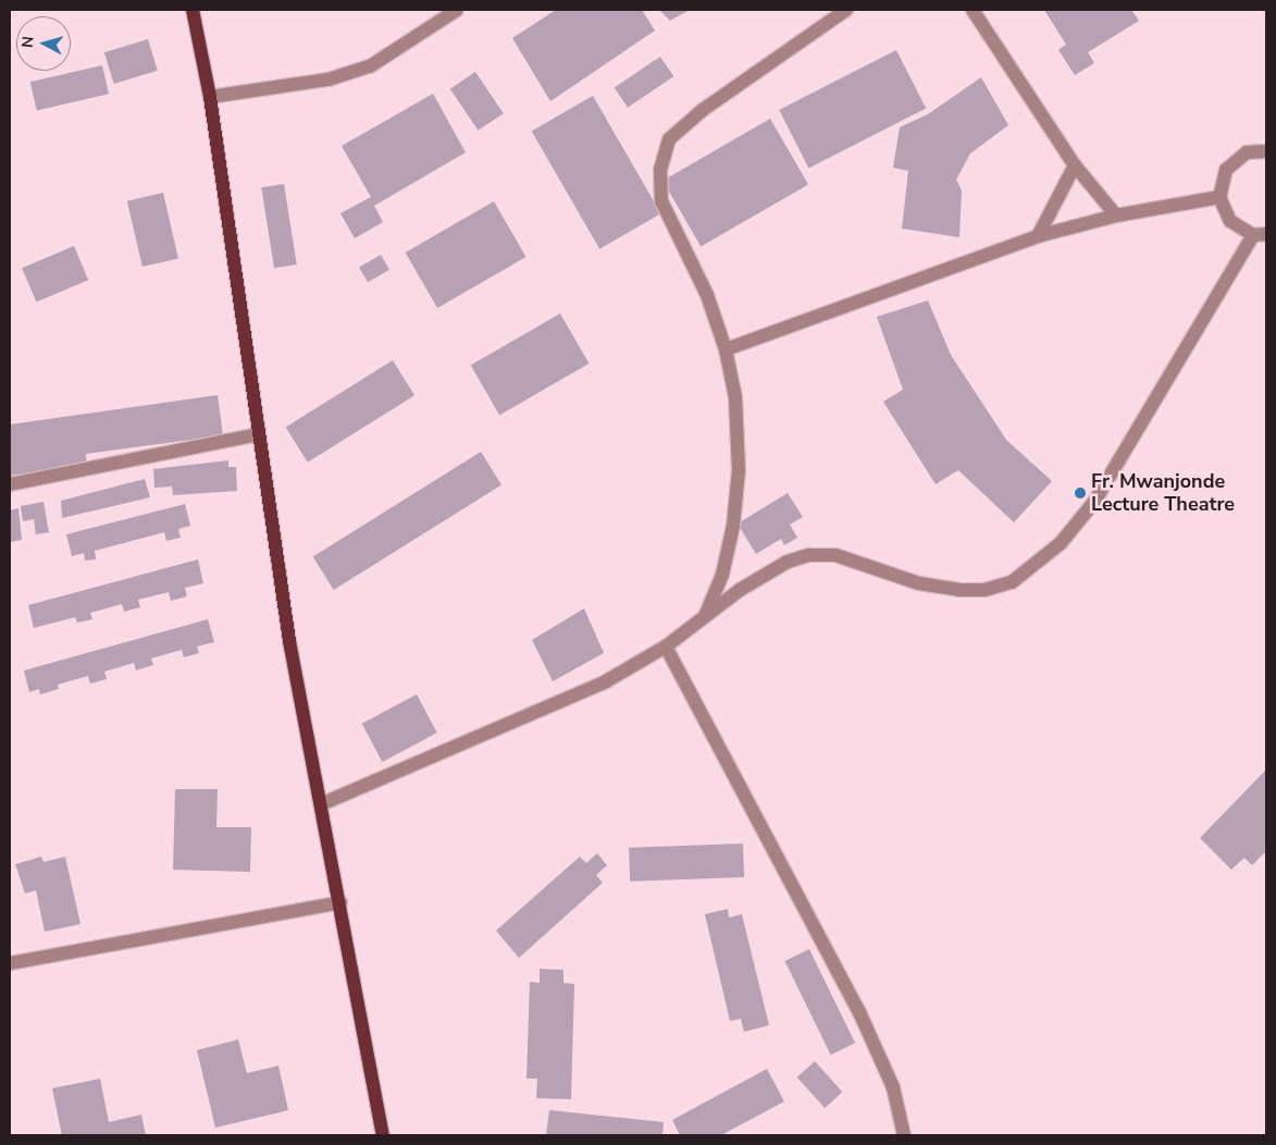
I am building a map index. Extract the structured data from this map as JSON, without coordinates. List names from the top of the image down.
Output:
{
  "places": ["Fr. Mwanjonde Lecture Theatre"],
  "north": "left"
}
